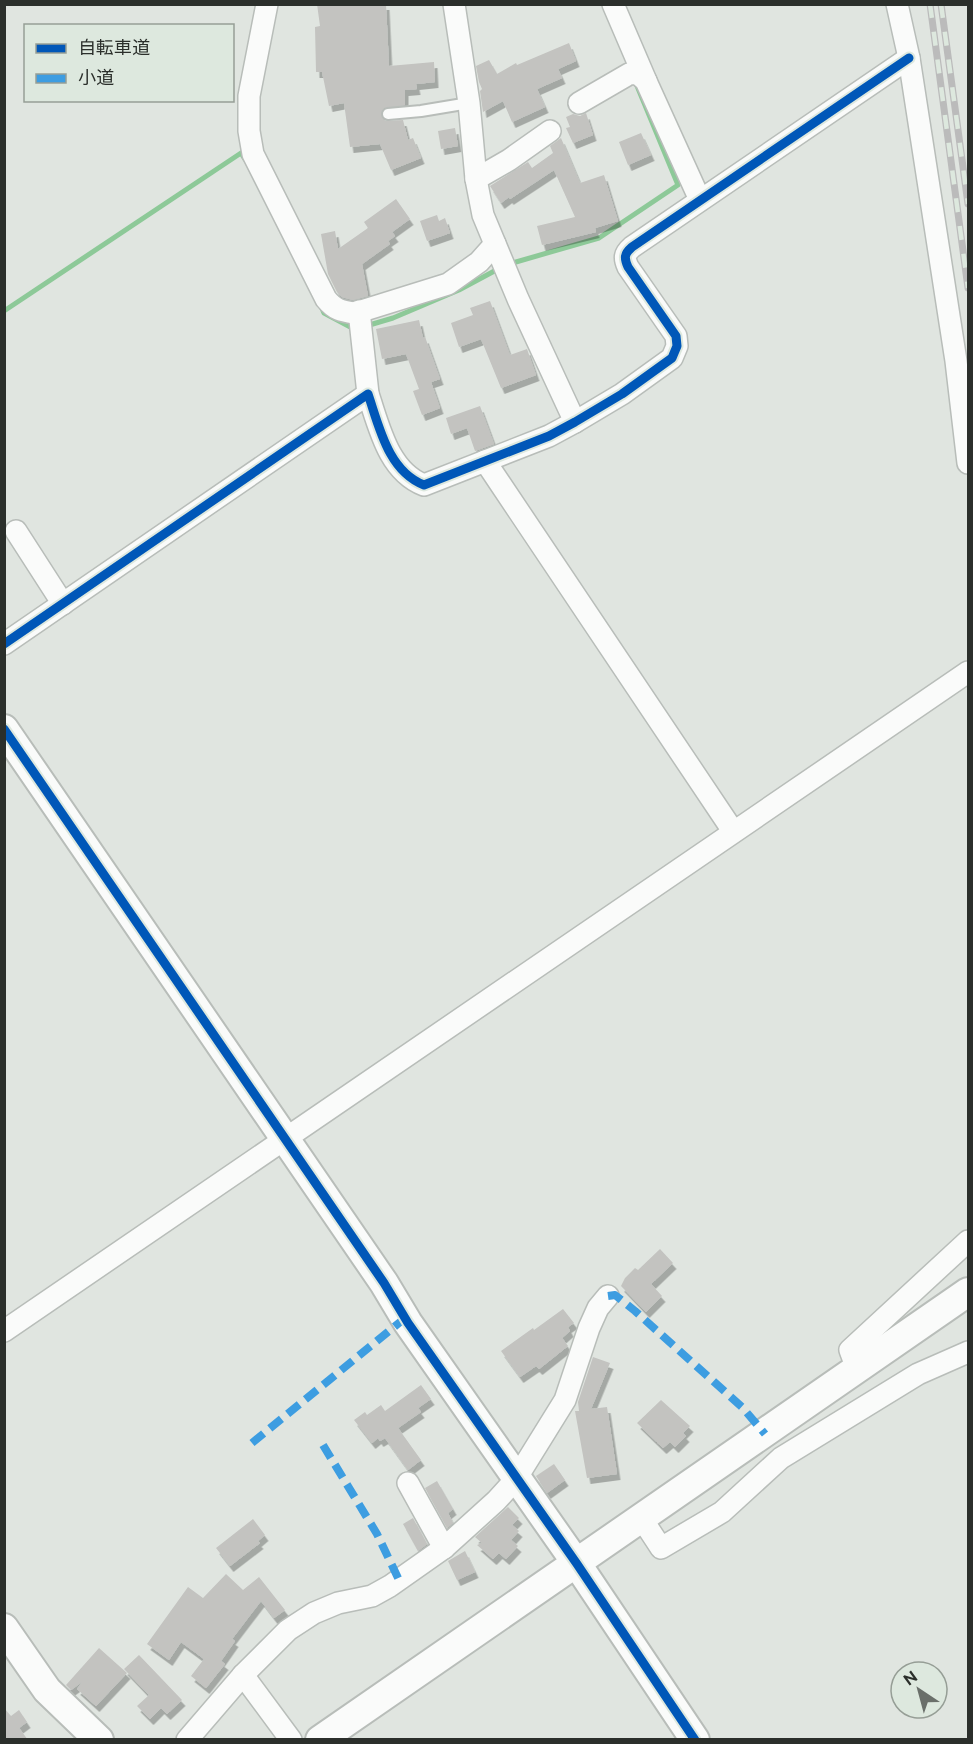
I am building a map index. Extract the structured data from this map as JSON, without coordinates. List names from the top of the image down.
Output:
{
  "legend": ["自転車道", "小道"],
  "north": "top left"
}
